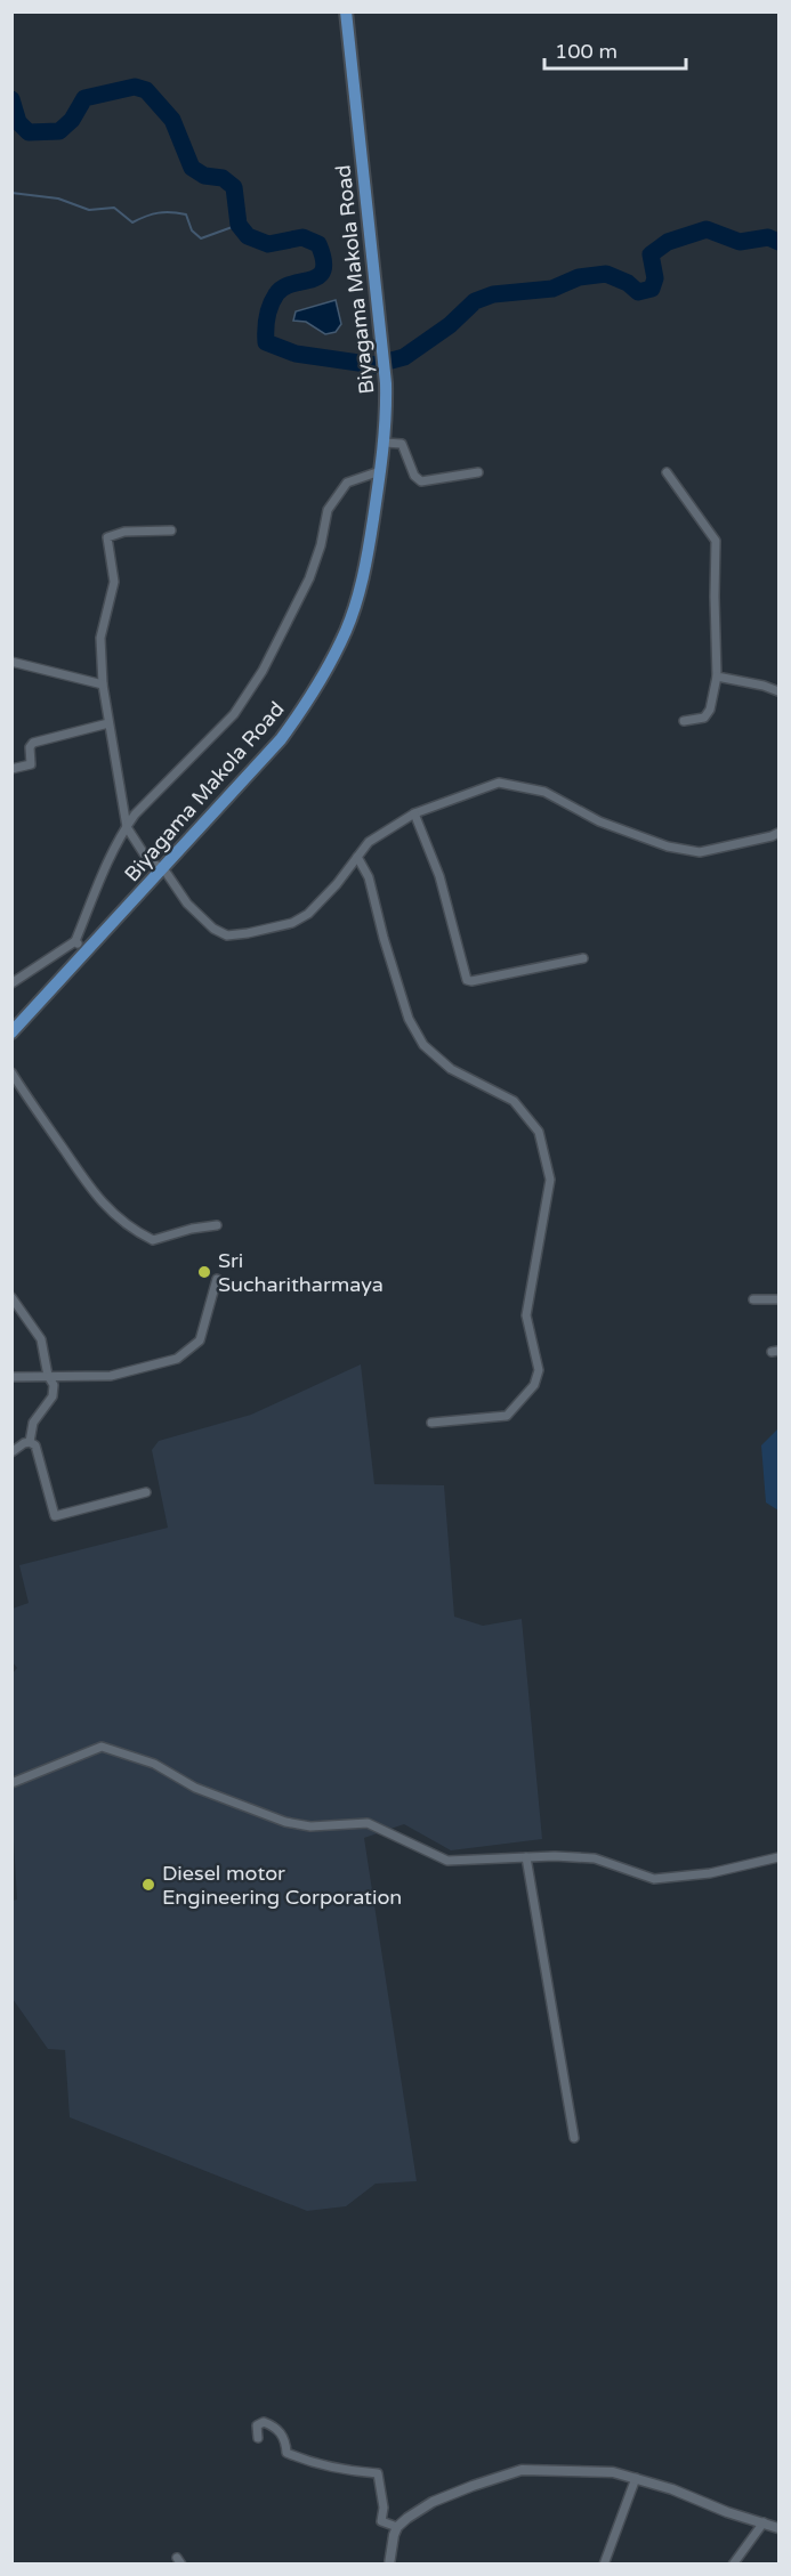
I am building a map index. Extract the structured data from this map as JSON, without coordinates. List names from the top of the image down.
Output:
{
  "streets": {
    "main road": ["Biyagama Makola Road"]
  },
  "places": ["Sri Sucharitharmaya", "Diesel motor Engineering Corporation"],
  "scale_bar": "100 m"
}
